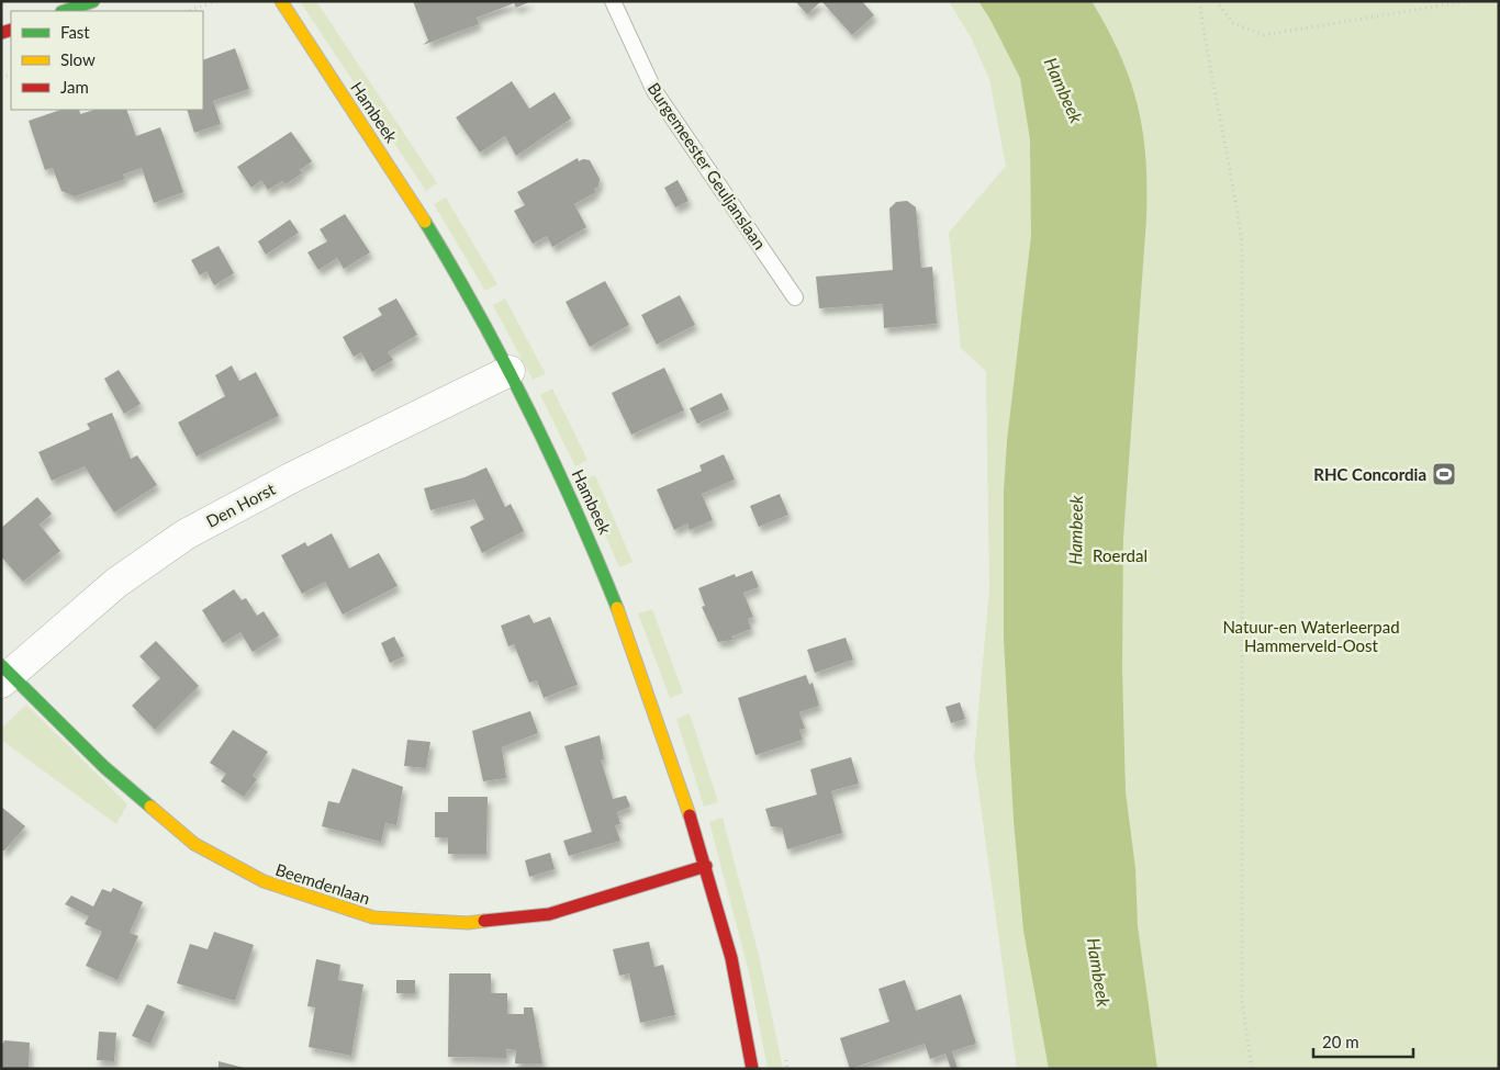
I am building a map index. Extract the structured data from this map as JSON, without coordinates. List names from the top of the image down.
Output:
{
  "streets": {
    "street": ["Hambeek", "Den Horst", "Beemdenlaan"],
    "lane": ["Burgemeester Geuljanslaan"]
  },
  "crossings": [
    ["Hambeek", "Den Horst"],
    ["Hambeek", "Beemdenlaan"],
    ["Den Horst", "Beemdenlaan"]
  ],
  "water": ["Hambeek"],
  "parks": ["Roerdal", "Natuur-en Waterleerpad Hammerveld-Oost"],
  "places": {
    "sports": ["RHC Concordia"]
  },
  "legend": ["Fast", "Slow", "Jam"],
  "scale_bar": "20 m"
}
